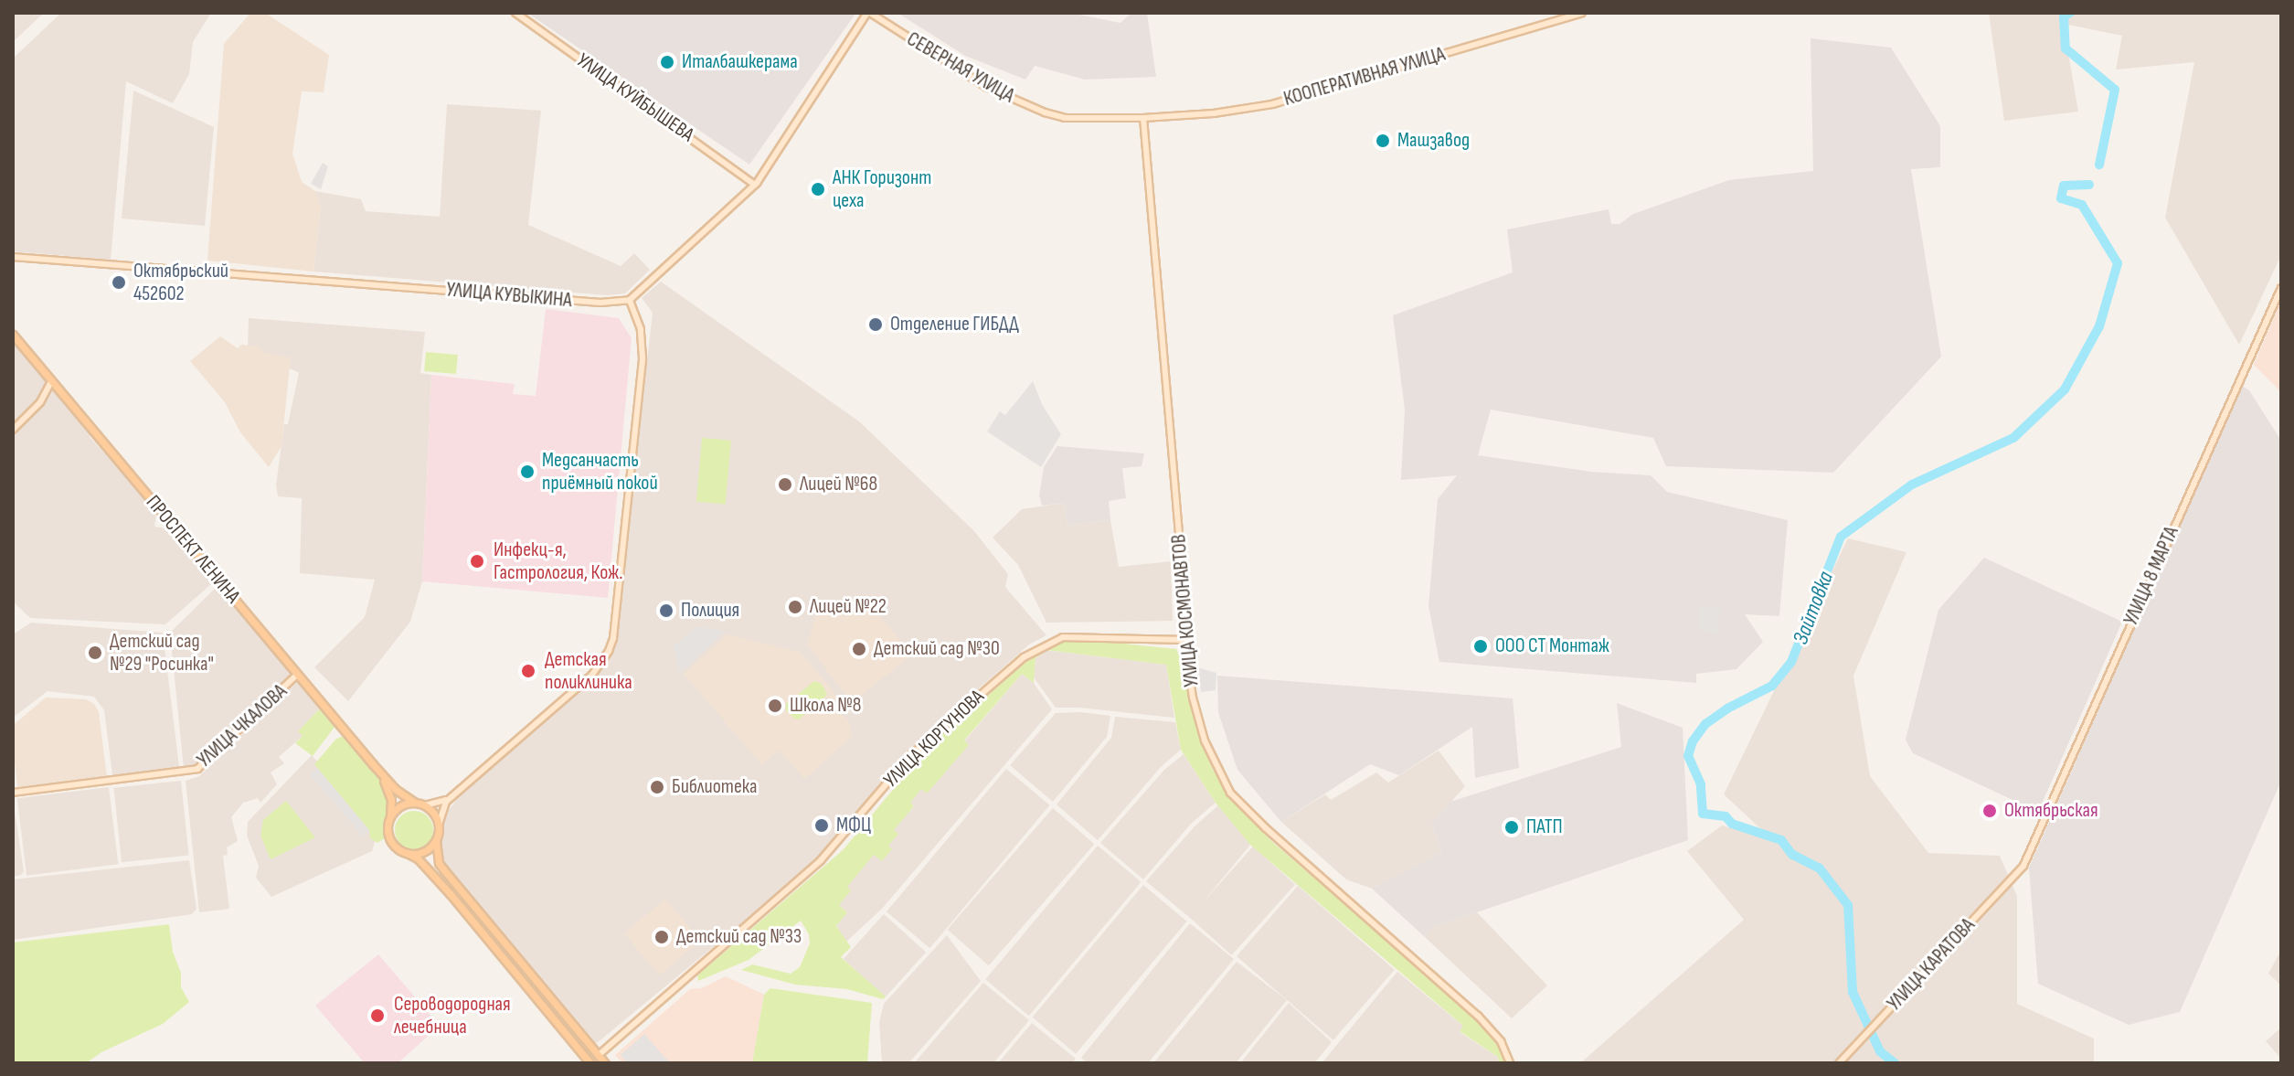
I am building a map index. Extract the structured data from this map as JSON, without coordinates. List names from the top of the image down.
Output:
{
  "streets": {
    "main road": ["ПРОСПЕКТ ЛЕНИНА"],
    "street": [
      "СЕВЕРНАЯ УЛИЦА",
      "КООПЕРАТИВНАЯ УЛИЦА",
      "УЛИЦА КУЙБЫШЕВА",
      "УЛИЦА КУВЫКИНА",
      "УЛИЦА 8 МАРТА",
      "УЛИЦА КОСМОНАВТОВ",
      "УЛИЦА ЧКАЛОВА",
      "УЛИЦА КОРТУНОВА",
      "УЛИЦА КАРАТОВА"
    ]
  },
  "crossings": [
    ["СЕВЕРНАЯ УЛИЦА", "КООПЕРАТИВНАЯ УЛИЦА"],
    ["СЕВЕРНАЯ УЛИЦА", "УЛИЦА КОСМОНАВТОВ"],
    ["КООПЕРАТИВНАЯ УЛИЦА", "УЛИЦА КОСМОНАВТОВ"],
    ["ПРОСПЕКТ ЛЕНИНА", "УЛИЦА ЧКАЛОВА"],
    ["УЛИЦА 8 МАРТА", "УЛИЦА КАРАТОВА"],
    ["УЛИЦА КОСМОНАВТОВ", "УЛИЦА КОРТУНОВА"]
  ],
  "water": ["Зайтовка"],
  "places": [
    "Италбашкерама",
    "Машзавод",
    "АНК Горизонт цеха",
    "Октябрьский 452602",
    "Отделение ГИБДД",
    "Медсанчасть приёмный покой",
    "Лицей №68",
    "Инфекц-я, Гастрология, Кож.",
    "Лицей №22",
    "Полиция",
    "ООО СТ Монтаж",
    "Детский сад №30",
    "Детский сад №29 \"Росинка\"",
    "Детская поликлиника",
    "Школа №8",
    "Библиотека",
    "Октябрьская",
    "МФЦ",
    "ПАТП",
    "Детский сад №33",
    "Сероводородная лечебница"
  ]
}
